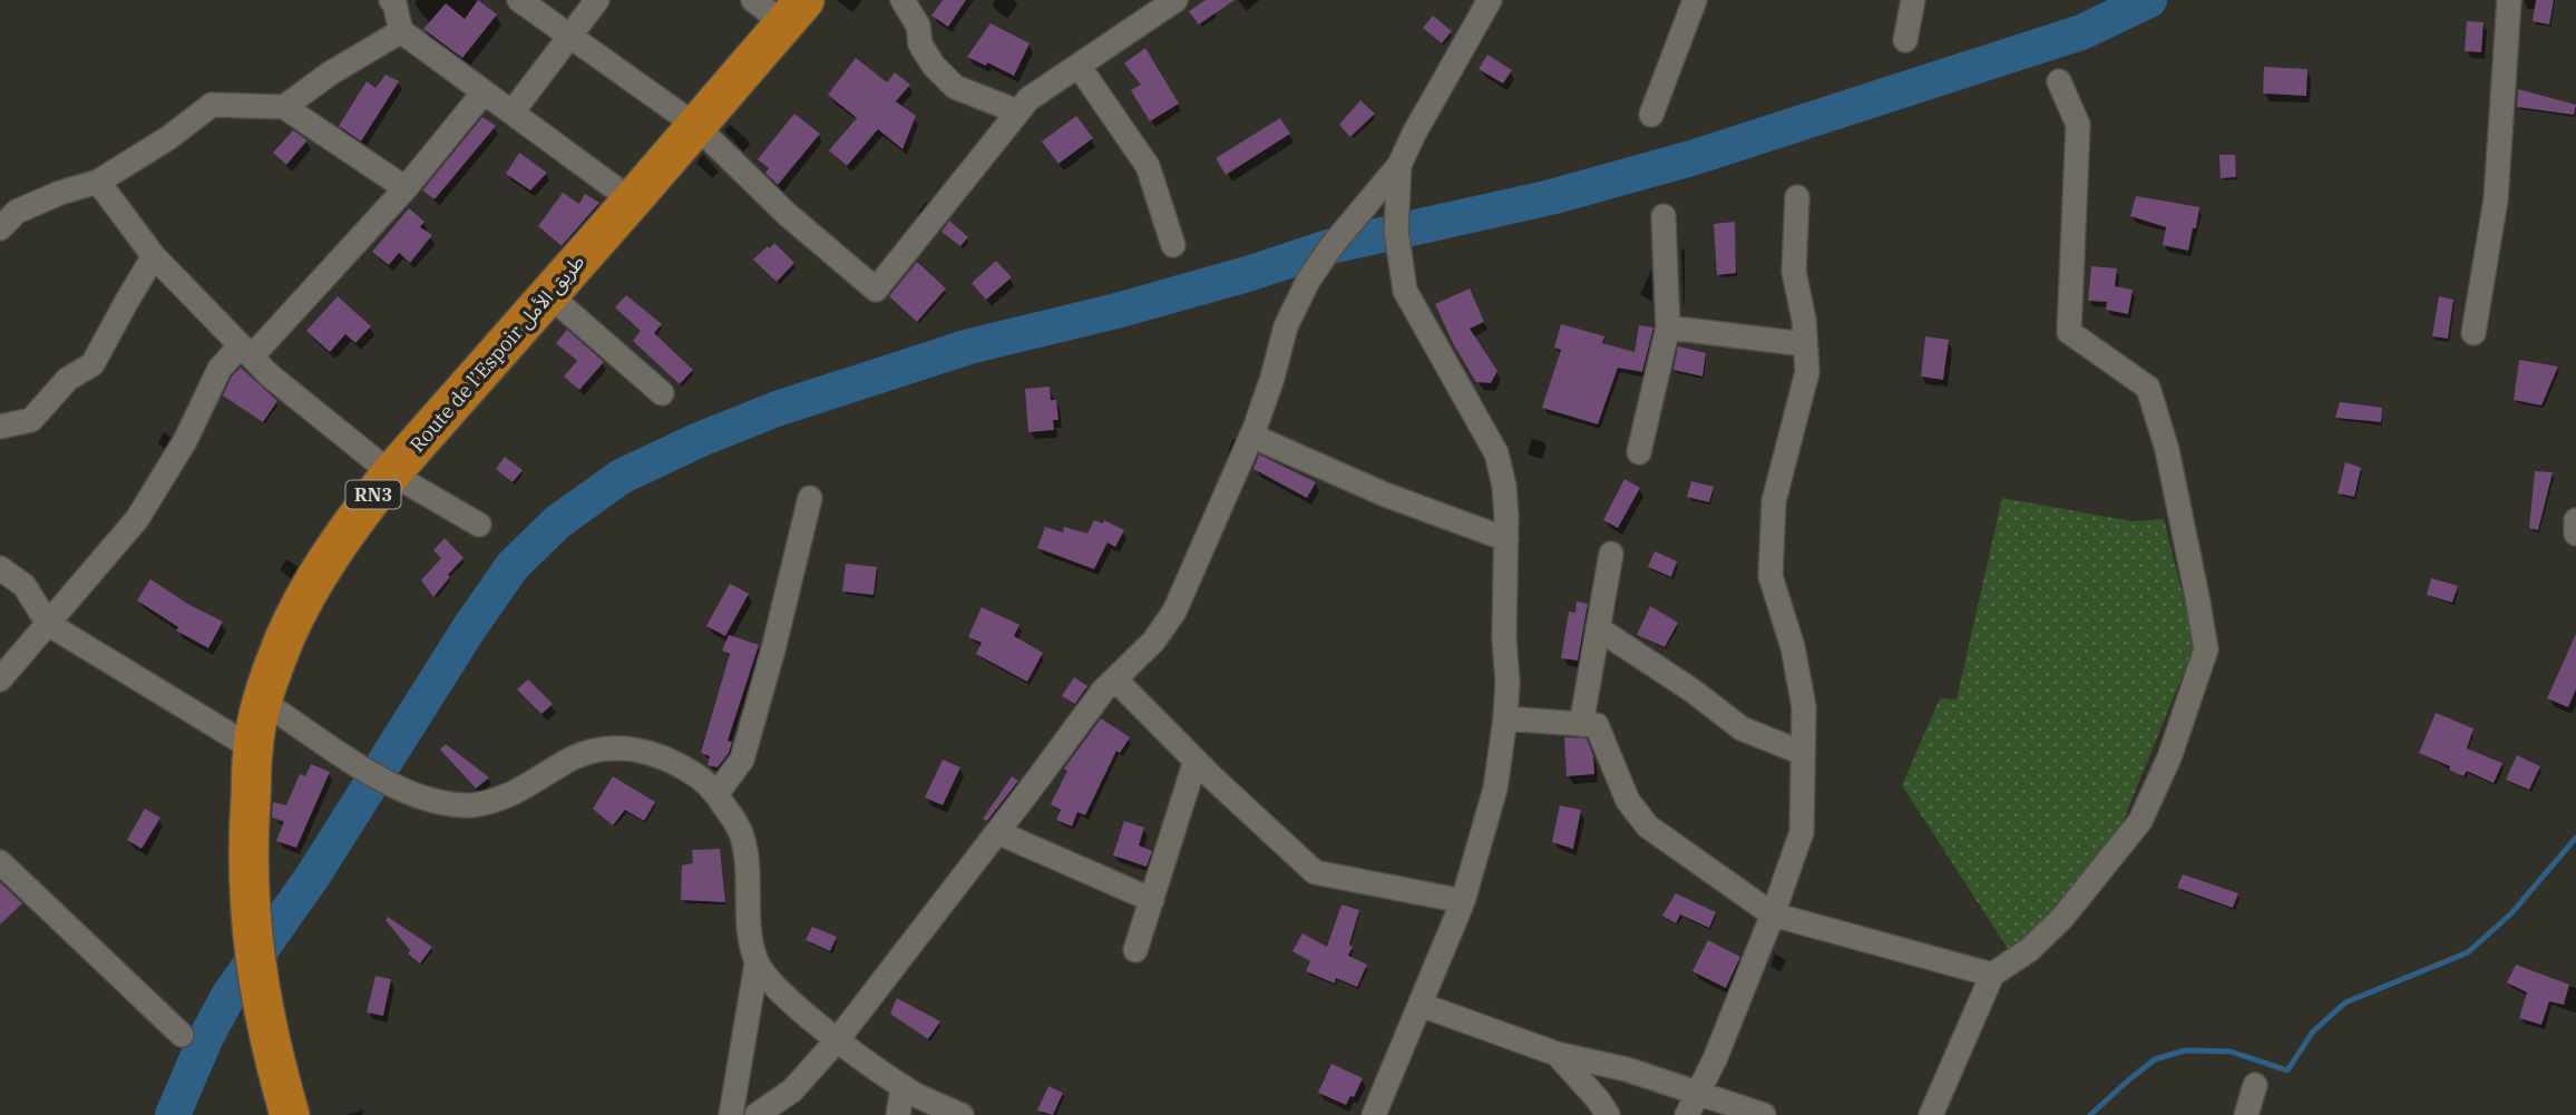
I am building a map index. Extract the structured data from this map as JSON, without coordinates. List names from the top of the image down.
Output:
{
  "streets": {
    "highway": ["Route de l’Espoir طريق الأمل", "RN3"]
  }
}
